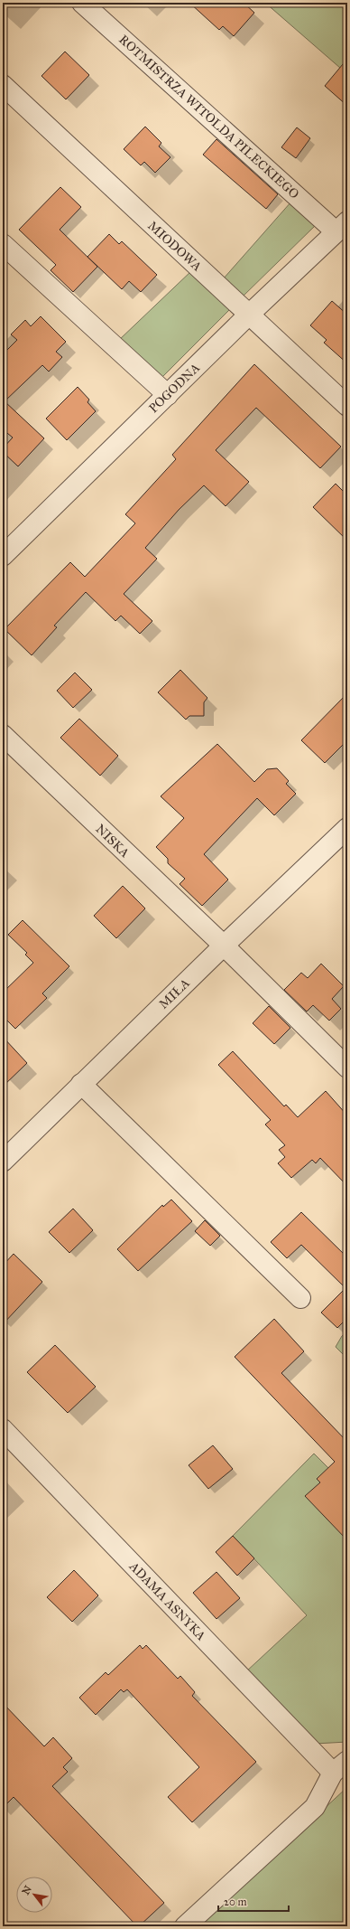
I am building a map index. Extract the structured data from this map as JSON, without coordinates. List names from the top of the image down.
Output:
{
  "streets": {
    "street": [
      "ROTMISTRZA WITOLDA PILECKIEGO",
      "MIODOWA",
      "POGODNA",
      "NISKA",
      "MIŁA",
      "ADAMA ASNYKA"
    ]
  },
  "crossings": [
    ["ROTMISTRZA WITOLDA PILECKIEGO", "POGODNA"],
    ["MIODOWA", "POGODNA"],
    ["NISKA", "MIŁA"]
  ],
  "scale_bar": "20 m",
  "north": "top left"
}
